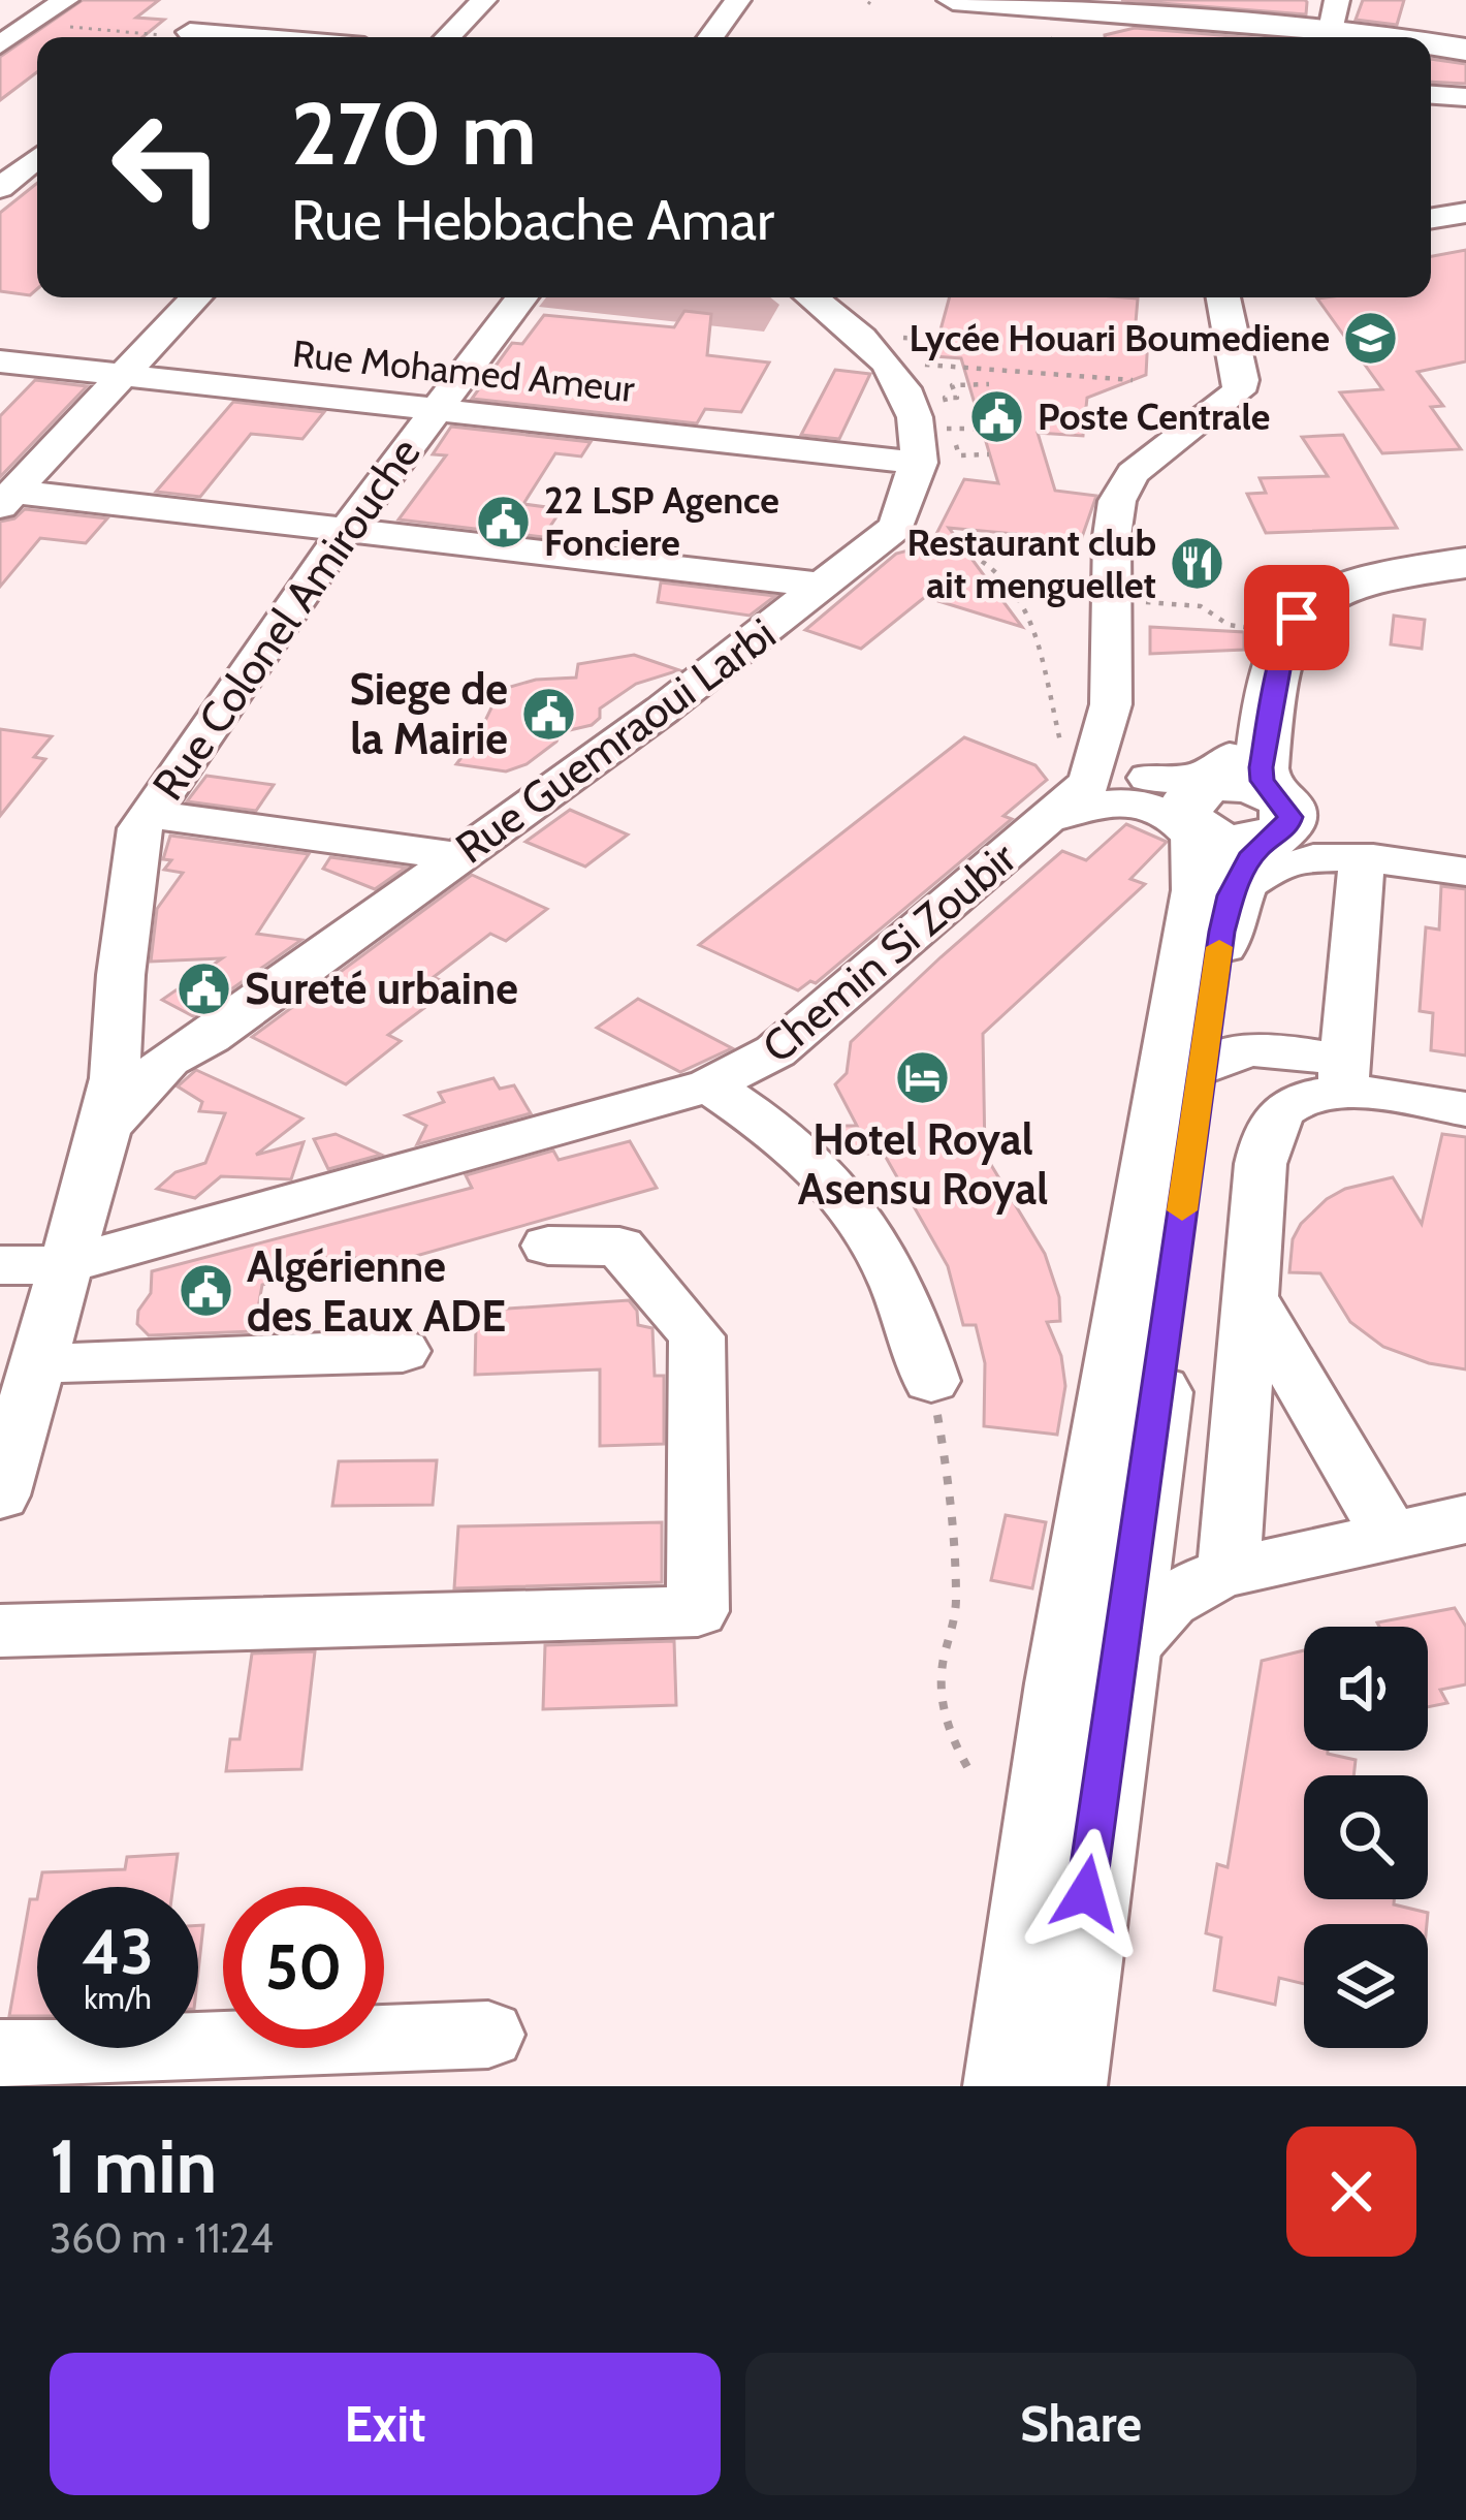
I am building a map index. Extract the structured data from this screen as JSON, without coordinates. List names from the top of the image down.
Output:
{
  "streets": {
    "street": [
      "Rue Mohamed Ameur",
      "Rue Colonel Amirouche",
      "Rue Guemraoui Larbi",
      "Chemin Si Zoubir"
    ]
  },
  "crossings": [
    ["Rue Mohamed Ameur", "Rue Colonel Amirouche"],
    ["Rue Mohamed Ameur", "Rue Guemraoui Larbi"],
    ["Rue Colonel Amirouche", "Rue Guemraoui Larbi"]
  ],
  "places": {
    "school or university": ["Lycée Houari Boumediene"],
    "public building": [
      "Poste Centrale",
      "22 LSP Agence Fonciere",
      "Siege de la Mairie",
      "Sureté urbaine",
      "Algérienne des Eaux ADE"
    ],
    "restaurant": ["Restaurant club ait menguellet"],
    "hotel": ["Hotel Royal Asensu Royal"]
  },
  "page": {
    "turn": ["270 m", "Rue Hebbache Amar"],
    "speed": "43 km/h",
    "limit": "50",
    "heading": ["1 min", "360 m · 11:24"],
    "buttons": ["Exit", "Share"]
  }
}
